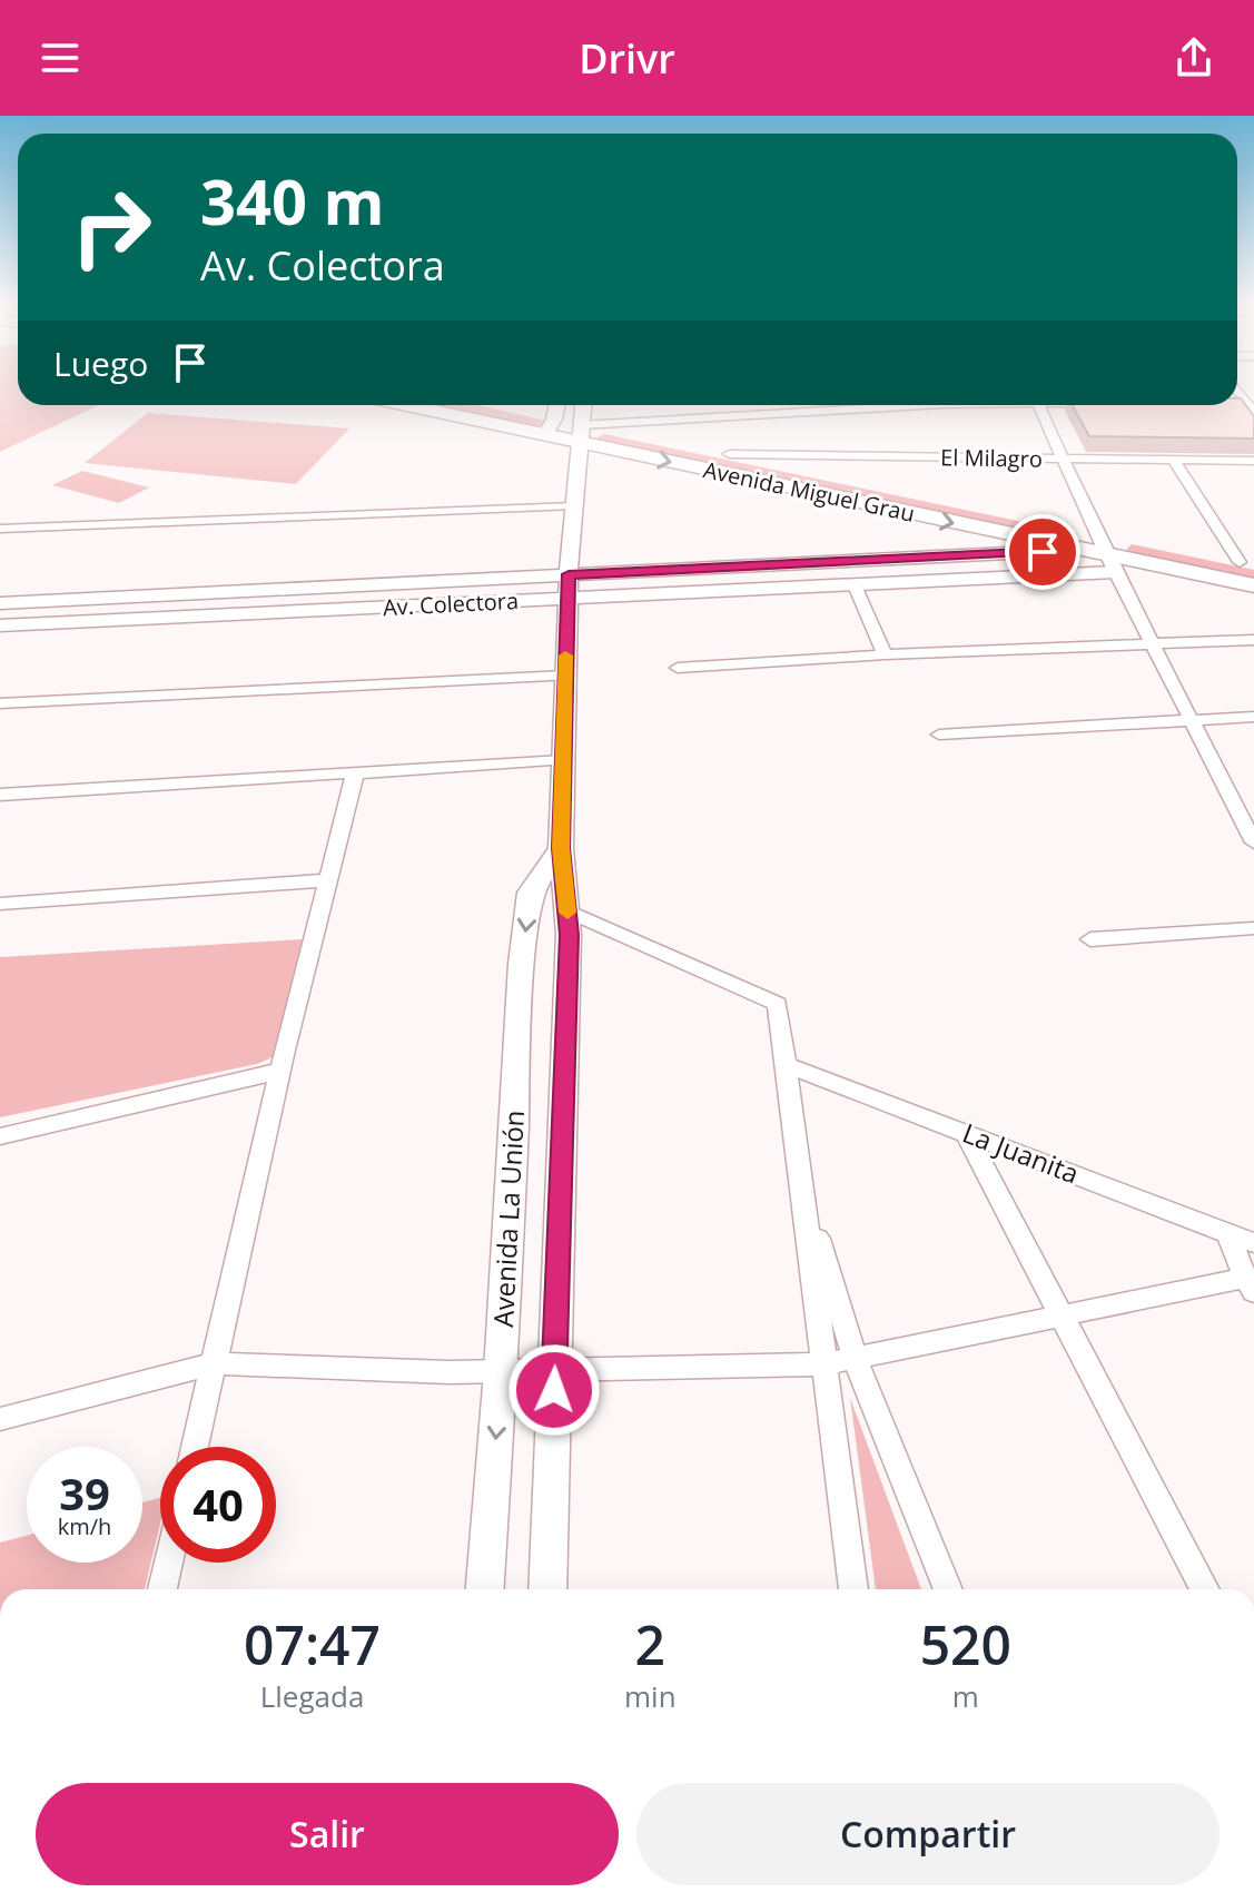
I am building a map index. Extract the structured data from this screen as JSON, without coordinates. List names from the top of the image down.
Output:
{
  "streets": {
    "main road": ["Avenida Miguel Grau"],
    "street": [
      "El Milagro",
      "Av. Colectora",
      "La Juanita",
      "Avenida La Unión"
    ]
  },
  "crossings": [
    ["El Milagro", "Avenida Miguel Grau"],
    ["Avenida Miguel Grau", "Av. Colectora"],
    ["Avenida Miguel Grau", "Avenida La Unión"],
    ["Av. Colectora", "Avenida La Unión"]
  ],
  "page": {
    "header": "Drivr",
    "turn": ["340 m", "Av. Colectora"],
    "then": "Luego",
    "speed": "39 km/h",
    "limit": "40",
    "eta": [
      "07:47",
      "Llegada",
      "2",
      "min",
      "520",
      "m"
    ],
    "buttons": ["Salir", "Compartir"]
  }
}
